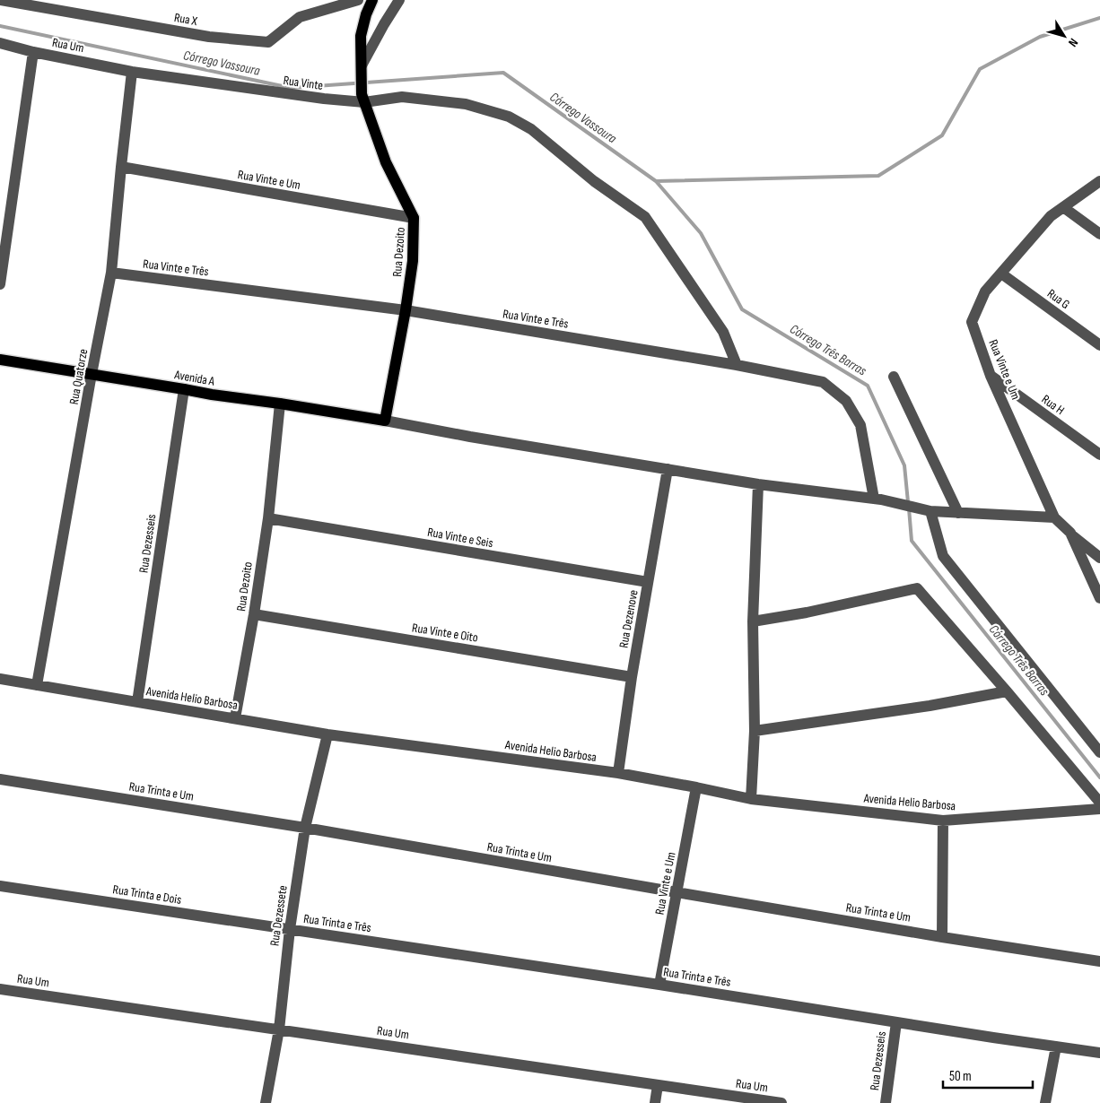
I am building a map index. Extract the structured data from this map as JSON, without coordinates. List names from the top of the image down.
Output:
{
  "streets": {
    "main road": ["Rua Dezoito", "Avenida A"],
    "street": [
      "Rua X",
      "Rua Um",
      "Rua Vinte",
      "Rua Vinte e Um",
      "Rua Vinte e Três",
      "Rua G",
      "Rua Quatorze",
      "Rua H",
      "Rua Vinte e Seis",
      "Rua Dezesseis",
      "Rua Dezenove",
      "Rua Vinte e Oito",
      "Avenida Helio Barbosa",
      "Rua Trinta e Um",
      "Rua Trinta e Dois",
      "Rua Dezessete",
      "Rua Trinta e Três"
    ]
  },
  "crossings": [
    ["Rua Um", "Rua Vinte"],
    ["Rua Um", "Rua Quatorze"],
    ["Rua Um", "Rua Dezessete"],
    ["Rua Vinte", "Rua Dezoito"],
    ["Rua Vinte", "Rua Vinte e Três"],
    ["Rua Vinte", "Rua Quatorze"],
    ["Rua Vinte e Um", "Rua Dezoito"],
    ["Rua Vinte e Um", "Rua G"],
    ["Rua Vinte e Um", "Rua Quatorze"],
    ["Rua Vinte e Um", "Rua H"],
    ["Rua Vinte e Um", "Avenida Helio Barbosa"],
    ["Rua Vinte e Um", "Rua Trinta e Um"],
    ["Rua Vinte e Um", "Rua Trinta e Três"],
    ["Rua Dezoito", "Rua Vinte e Três"],
    ["Rua Dezoito", "Avenida A"],
    ["Rua Dezoito", "Rua Vinte e Seis"],
    ["Rua Dezoito", "Rua Vinte e Oito"],
    ["Rua Dezoito", "Avenida Helio Barbosa"],
    ["Rua Vinte e Três", "Rua Quatorze"],
    ["Rua Quatorze", "Avenida A"],
    ["Rua Quatorze", "Avenida Helio Barbosa"],
    ["Avenida A", "Rua Dezesseis"],
    ["Rua Vinte e Seis", "Rua Dezenove"],
    ["Rua Dezesseis", "Avenida Helio Barbosa"],
    ["Rua Dezesseis", "Rua Trinta e Três"],
    ["Rua Dezenove", "Rua Vinte e Oito"],
    ["Rua Dezenove", "Avenida Helio Barbosa"],
    ["Avenida Helio Barbosa", "Rua Dezessete"],
    ["Rua Trinta e Um", "Rua Dezessete"],
    ["Rua Trinta e Dois", "Rua Dezessete"],
    ["Rua Trinta e Dois", "Rua Trinta e Três"],
    ["Rua Dezessete", "Rua Trinta e Três"]
  ],
  "water": ["Córrego Vassoura", "Córrego Três Barras"],
  "scale_bar": "50 m",
  "north": "bottom right"
}
